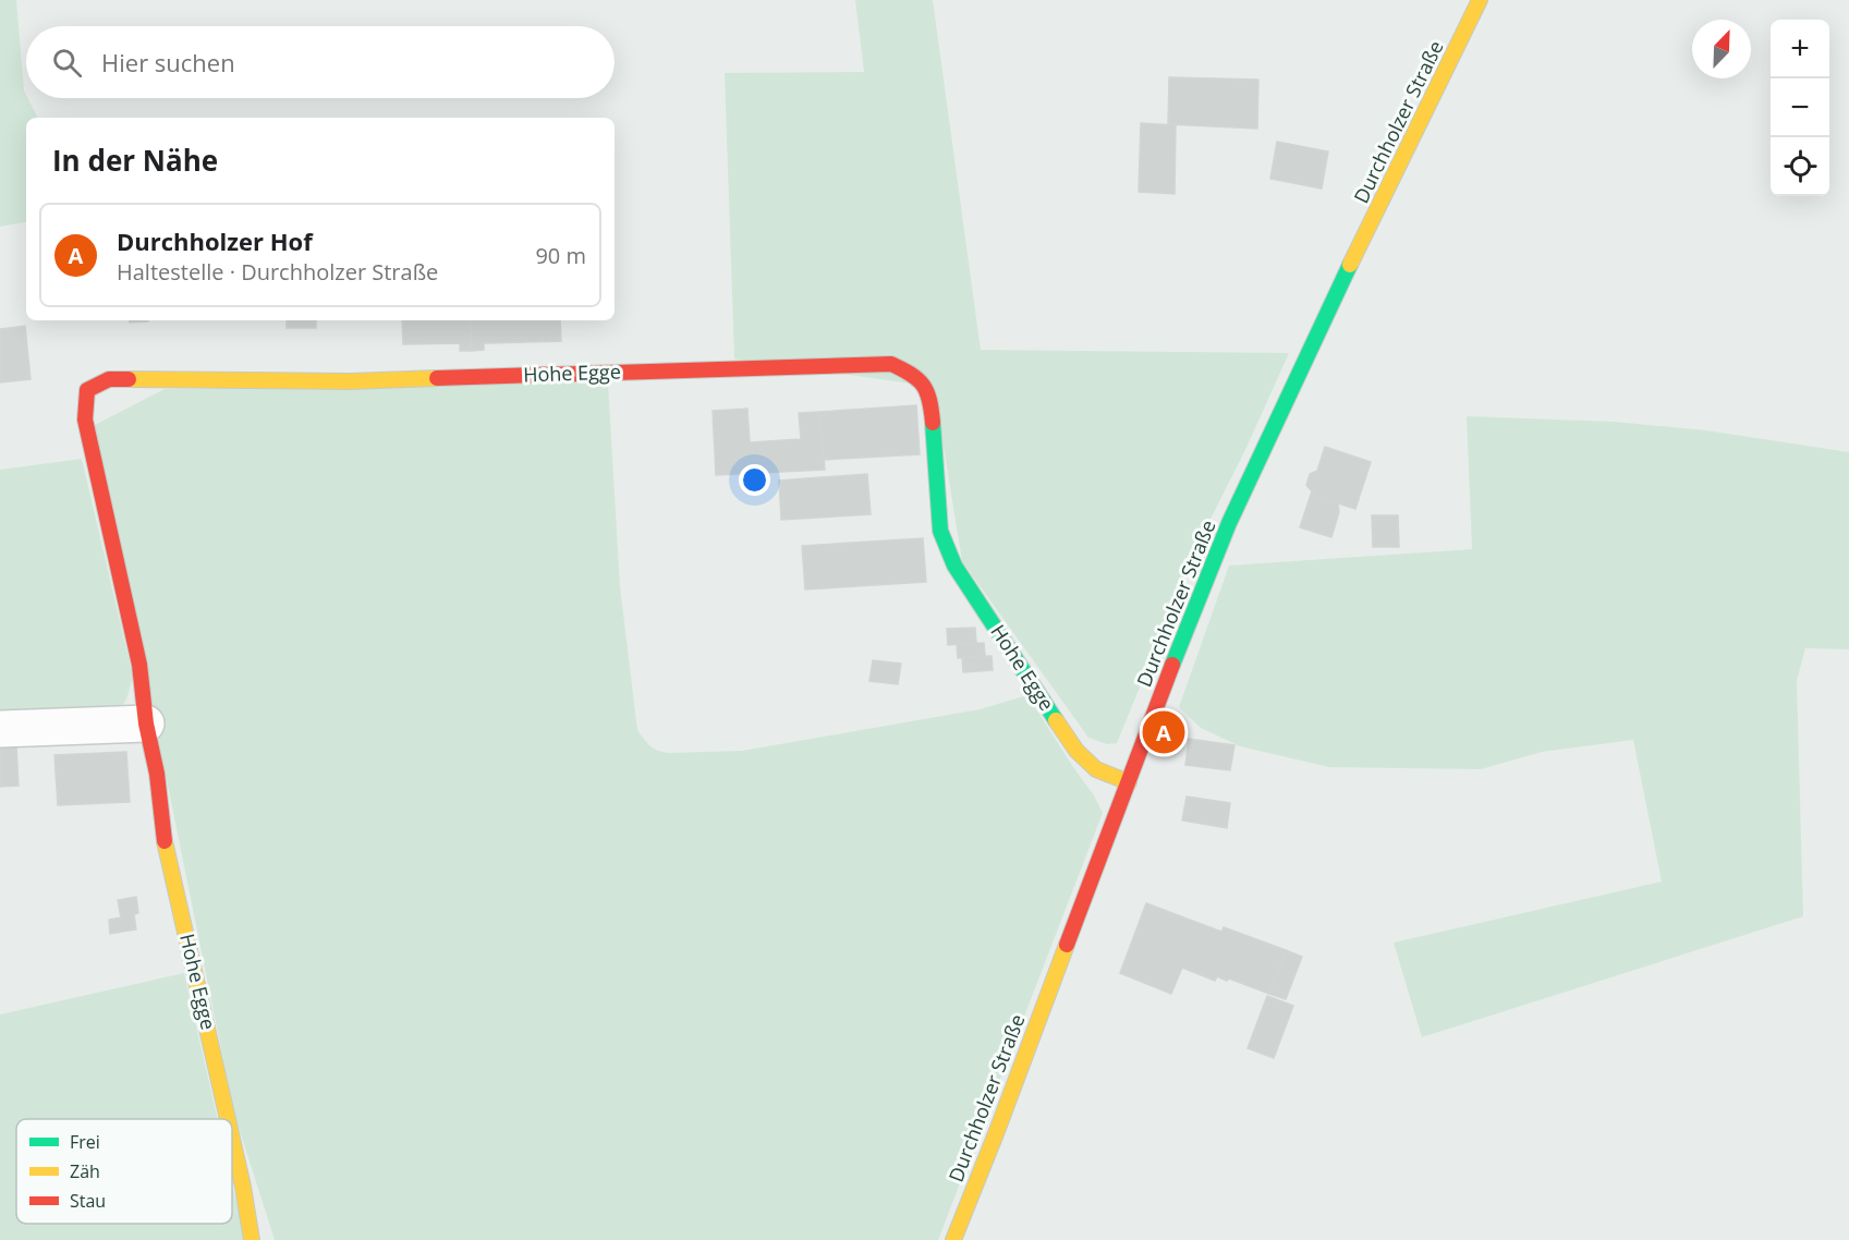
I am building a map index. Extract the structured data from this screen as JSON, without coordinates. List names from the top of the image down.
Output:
{
  "streets": {
    "street": ["Durchholzer Straße", "Hohe Egge"]
  },
  "crossings": [
    ["Durchholzer Straße", "Hohe Egge"]
  ],
  "legend": ["Frei", "Zäh", "Stau"],
  "north": "top right",
  "page": {
    "map_buttons": ["+", "−"],
    "search": "Hier suchen",
    "heading": "In der Nähe",
    "list": [
      {
        "mark": "A",
        "name": "Durchholzer Hof",
        "note": "Haltestelle · Durchholzer Straße",
        "value": "90 m"
      }
    ],
    "pins": "A"
  }
}
